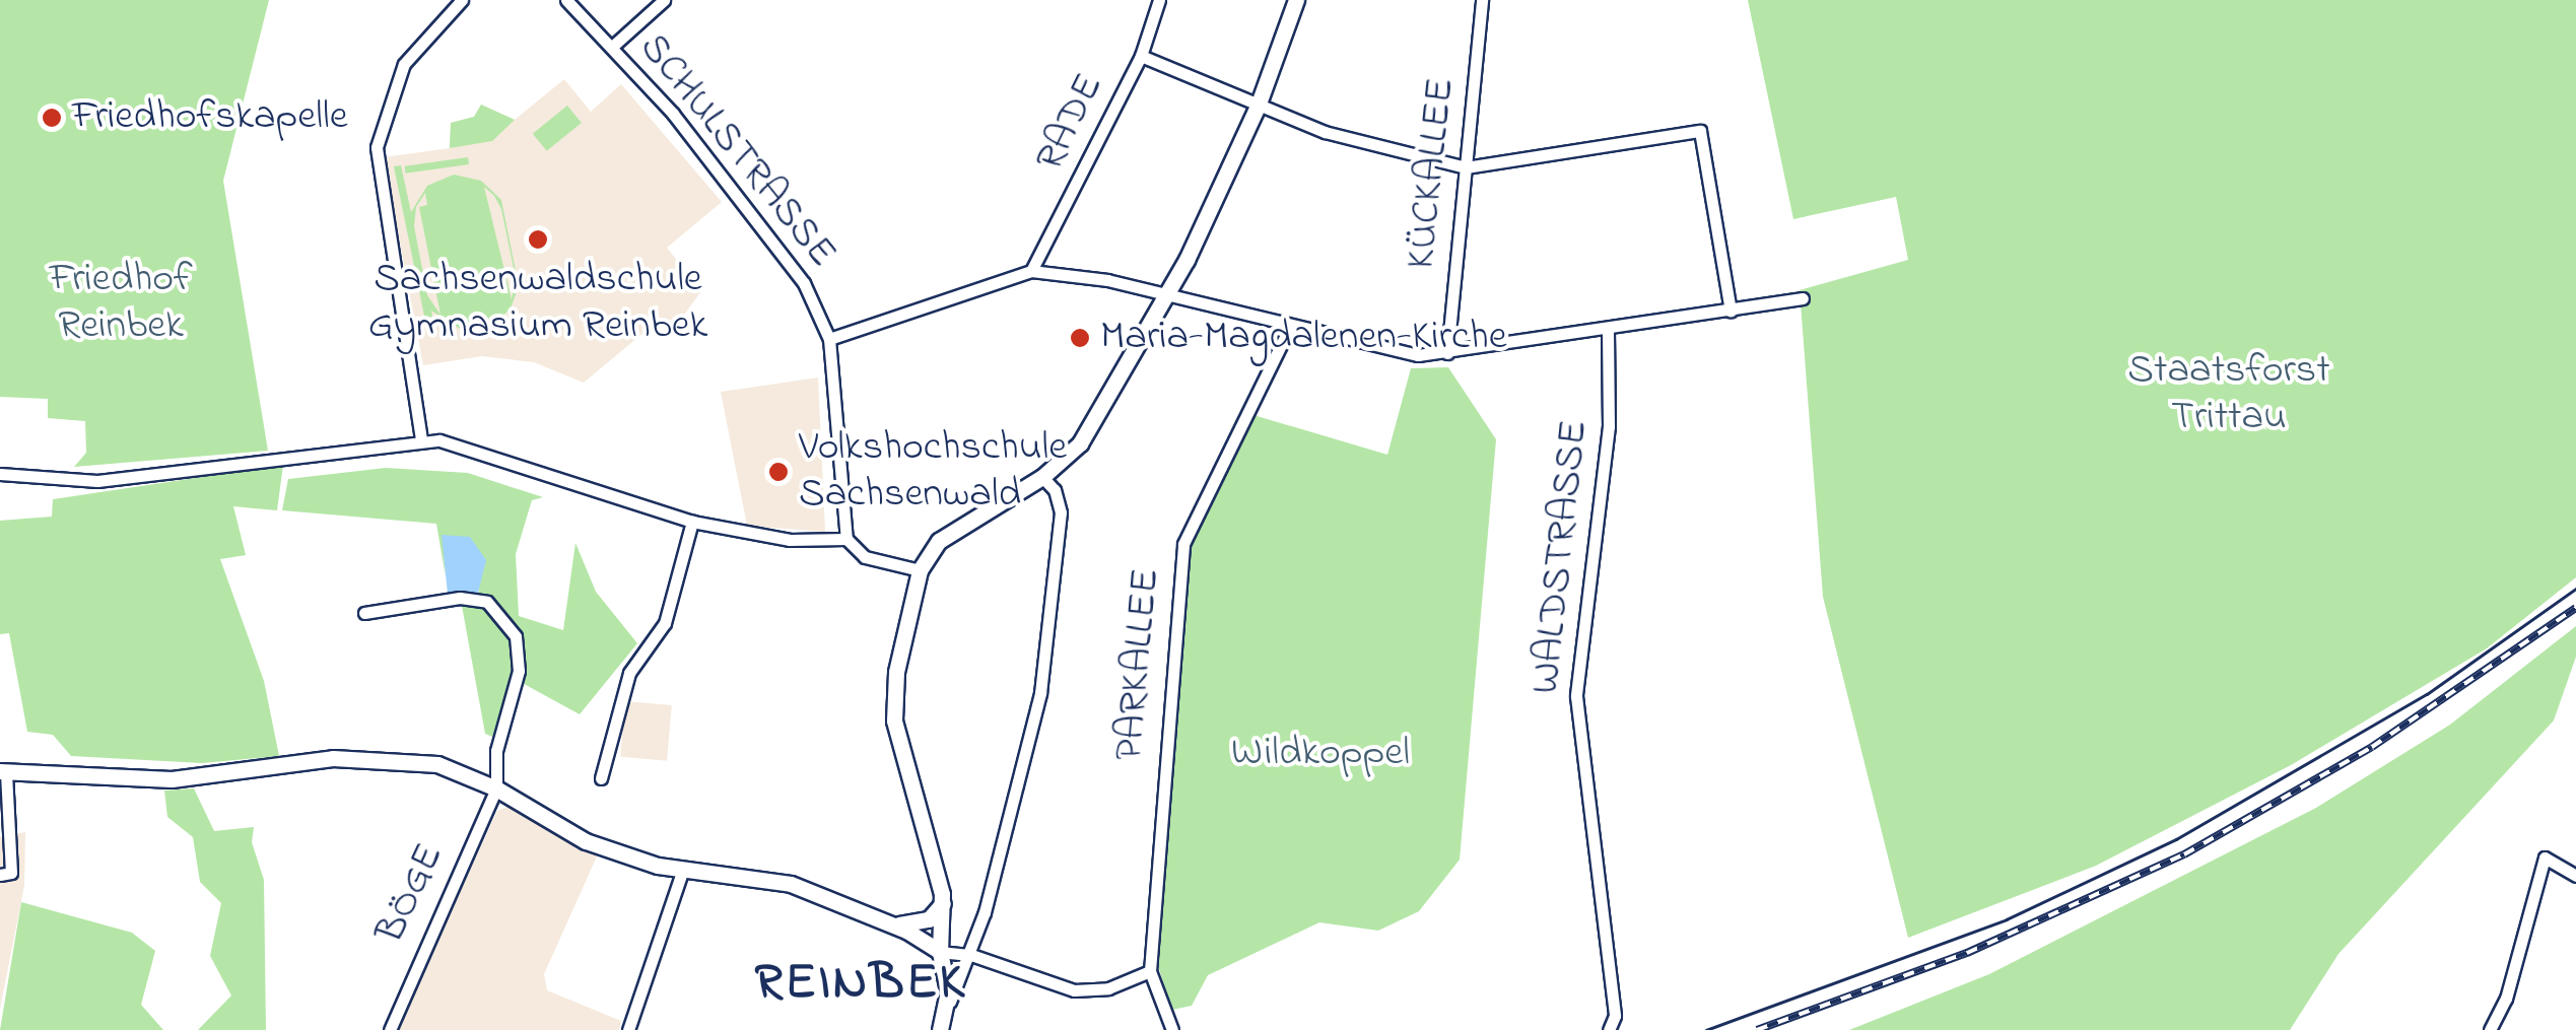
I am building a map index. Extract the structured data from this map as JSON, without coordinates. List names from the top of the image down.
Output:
{
  "streets": {
    "street": [
      "RADE",
      "SCHULSTRASSE",
      "KÜCKALLEE",
      "WALDSTRASSE",
      "PARKALLEE",
      "BÖGE"
    ]
  },
  "districts": ["REINBEK"],
  "parks": ["Friedhof Reinbek", "Staatsforst Trittau", "Wildkoppel"],
  "places": [
    "Friedhofskapelle",
    "Sachsenwaldschule Gymnasium Reinbek",
    "Maria-Magdalenen-Kirche",
    "Volkshochschule Sachsenwald"
  ]
}
